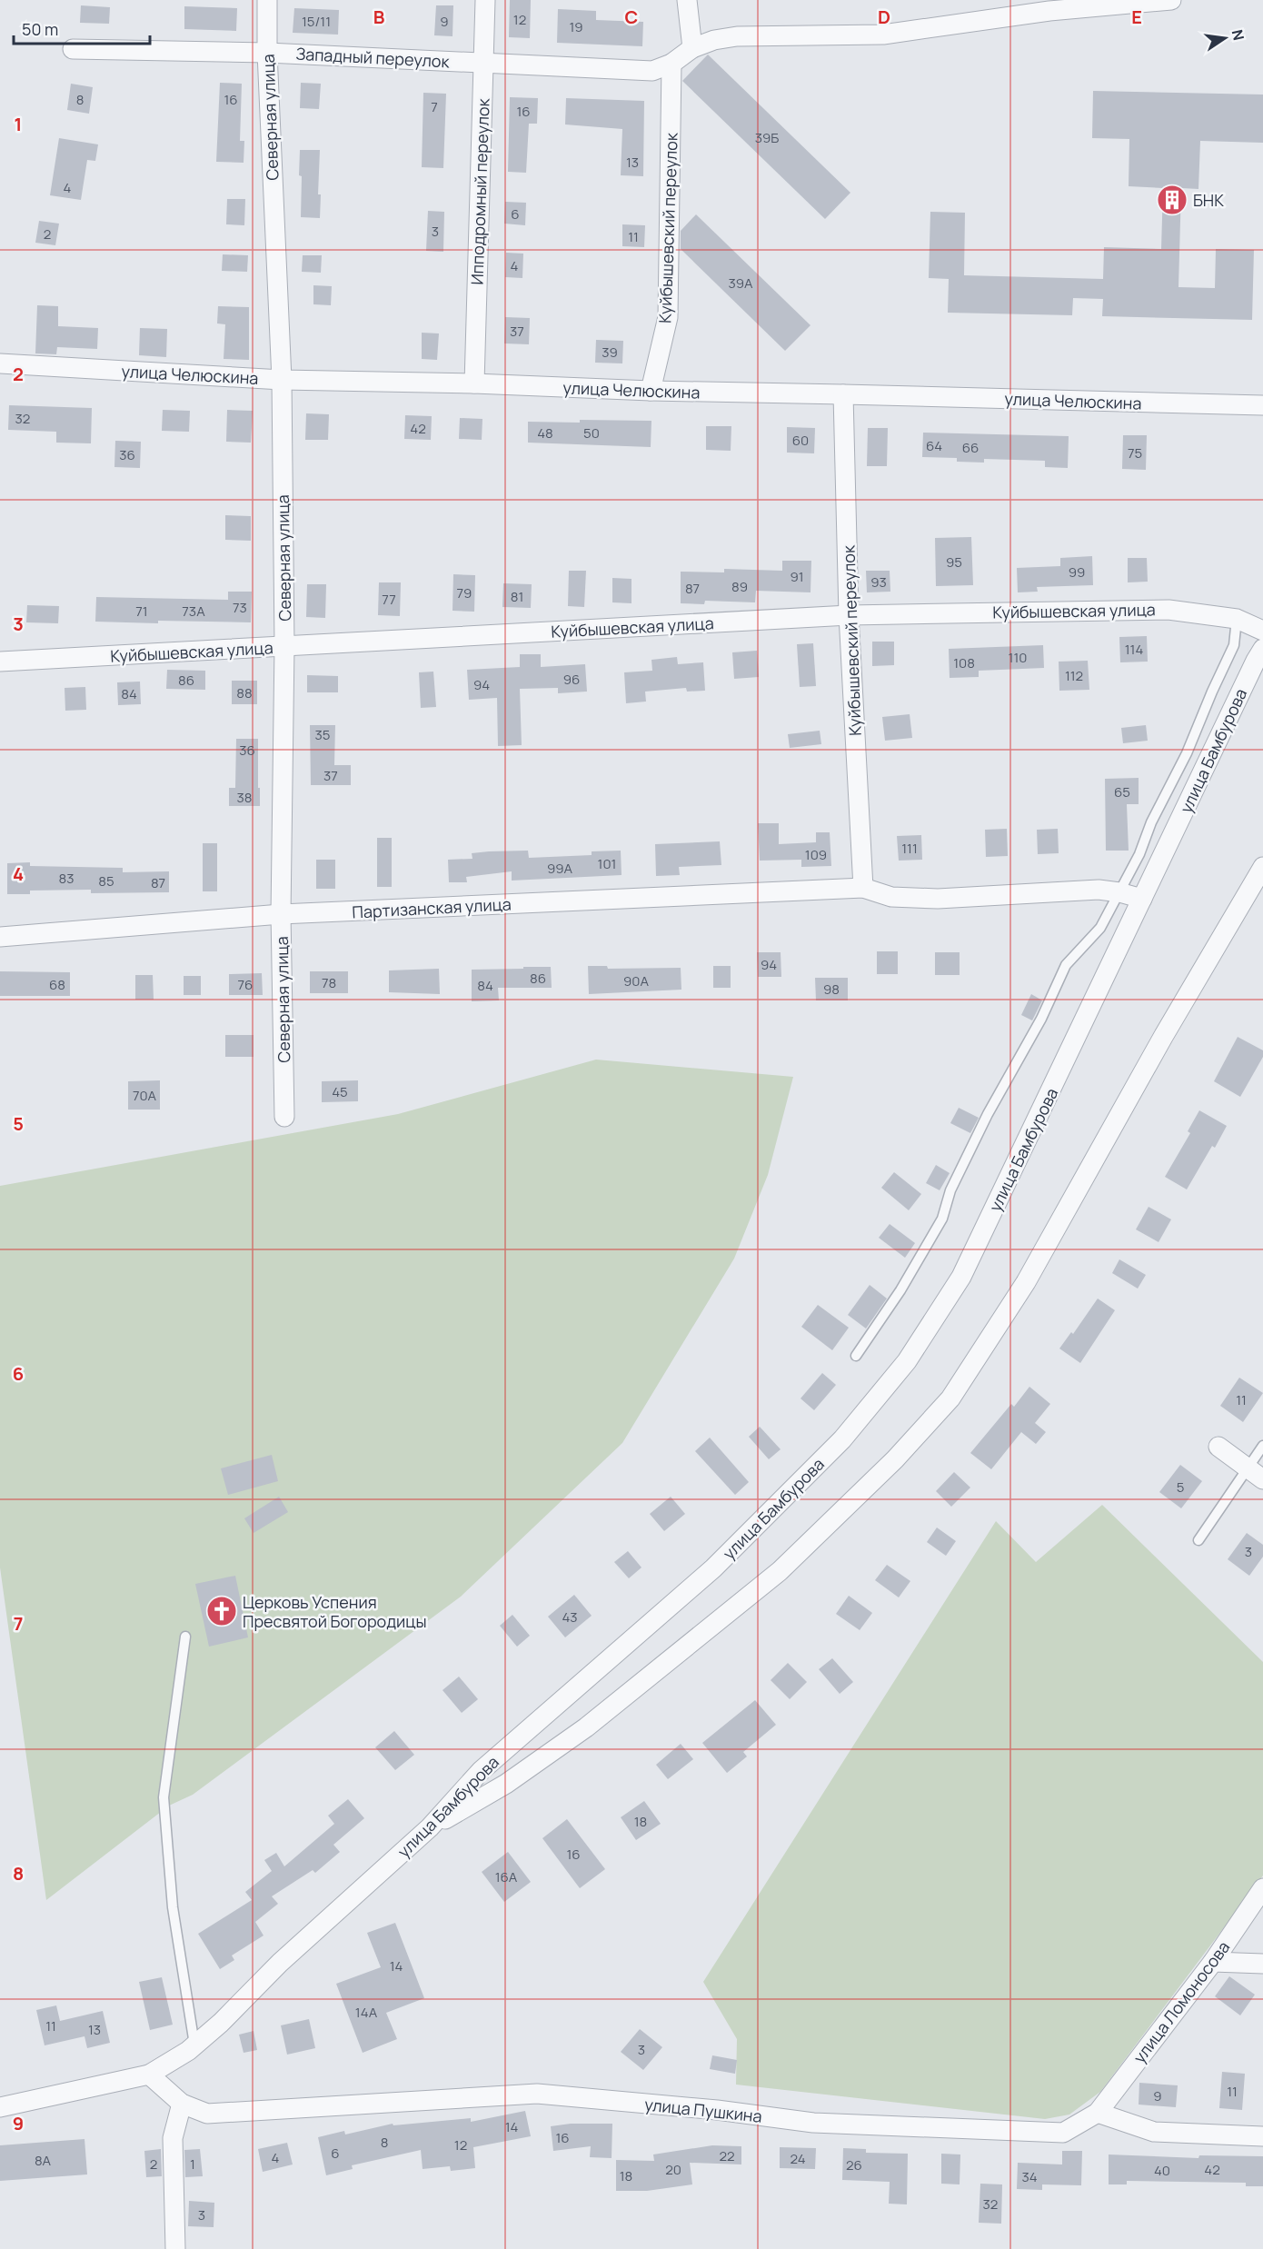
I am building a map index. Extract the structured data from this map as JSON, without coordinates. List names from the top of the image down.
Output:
{
  "streets": {
    "street": [
      "Западный переулок",
      "Северная улица",
      "Ипподромный переулок",
      "Куйбышевский переулок",
      "улица Челюскина",
      "Куйбышевская улица",
      "улица Бамбурова",
      "Партизанская улица",
      "улица Ломоносова",
      "улица Пушкина"
    ]
  },
  "crossings": [
    ["Западный переулок", "Северная улица"],
    ["Западный переулок", "Ипподромный переулок"],
    ["Западный переулок", "Куйбышевский переулок"],
    ["Северная улица", "улица Челюскина"],
    ["Северная улица", "Куйбышевская улица"],
    ["Северная улица", "Партизанская улица"],
    ["Ипподромный переулок", "улица Челюскина"],
    ["Куйбышевский переулок", "улица Челюскина"],
    ["Куйбышевский переулок", "Куйбышевская улица"],
    ["Куйбышевский переулок", "Партизанская улица"],
    ["улица Бамбурова", "улица Пушкина"],
    ["улица Ломоносова", "улица Пушкина"]
  ],
  "places": {
    "building": ["БНК"],
    "church": ["Церковь Успения Пресвятой Богородицы"]
  },
  "house_numbers": [
    "12",
    "15/11",
    "9",
    "19",
    "8",
    "16",
    "7",
    "16",
    "39Б",
    "13",
    "4",
    "6",
    "3",
    "2",
    "11",
    "4",
    "39А",
    "37",
    "39",
    "32",
    "42",
    "48",
    "50",
    "60",
    "64",
    "66",
    "75",
    "36",
    "95",
    "99",
    "91",
    "93",
    "89",
    "87",
    "79",
    "81",
    "77",
    "73",
    "71",
    "73А",
    "114",
    "110",
    "108",
    "112",
    "96",
    "86",
    "94",
    "88",
    "84",
    "35",
    "36",
    "37",
    "65",
    "38",
    "111",
    "109",
    "101",
    "99А",
    "83",
    "85",
    "87",
    "94",
    "86",
    "90А",
    "78",
    "68",
    "76",
    "84",
    "98",
    "45",
    "70А",
    "11",
    "5",
    "3",
    "43",
    "18",
    "16",
    "16А",
    "14",
    "14А",
    "11",
    "13",
    "3",
    "11",
    "9",
    "14",
    "16",
    "8",
    "12",
    "6",
    "22",
    "4",
    "24",
    "8А",
    "2",
    "1",
    "26",
    "20",
    "42",
    "40",
    "18",
    "34",
    "32",
    "3"
  ],
  "scale_bar": "50 m",
  "north": "right",
  "grid": {
    "columns": [
      "B",
      "C",
      "D",
      "E"
    ],
    "rows": [
      "1",
      "2",
      "3",
      "4",
      "5",
      "6",
      "7",
      "8",
      "9"
    ]
  }
}
